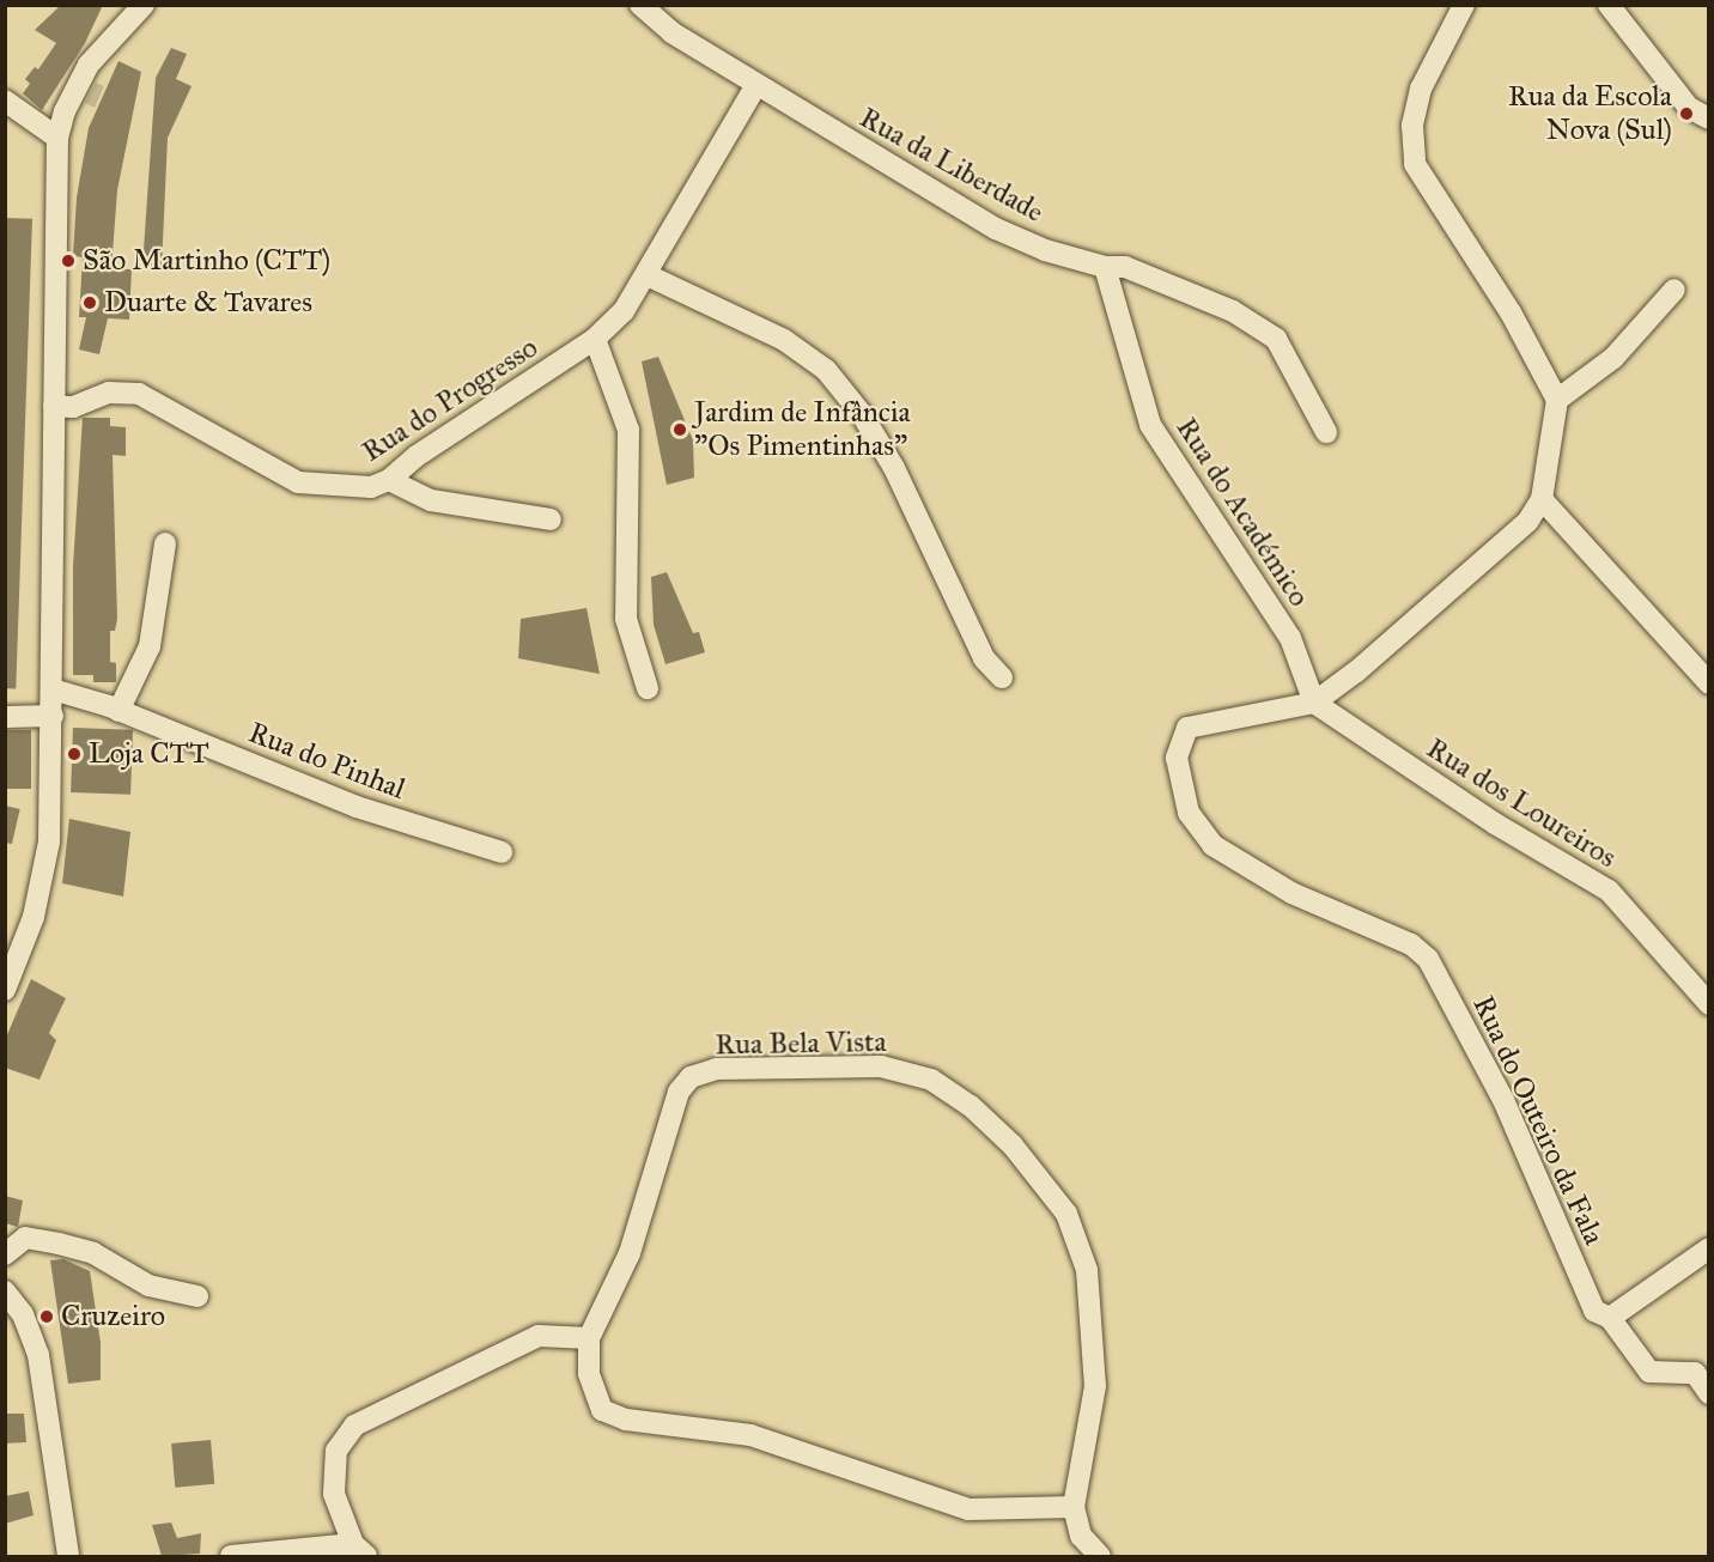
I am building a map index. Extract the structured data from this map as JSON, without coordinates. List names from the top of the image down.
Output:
{
  "streets": {
    "street": [
      "Rua da Liberdade",
      "Rua do Progresso",
      "Rua do Académico",
      "Rua do Pinhal",
      "Rua dos Loureiros",
      "Rua Bela Vista",
      "Rua do Outeiro da Fala"
    ]
  },
  "crossings": [
    ["Rua da Liberdade", "Rua do Progresso"],
    ["Rua da Liberdade", "Rua do Académico"],
    ["Rua do Académico", "Rua dos Loureiros"],
    ["Rua do Académico", "Rua do Outeiro da Fala"],
    ["Rua dos Loureiros", "Rua do Outeiro da Fala"]
  ],
  "places": [
    "Rua da Escola Nova (Sul)",
    "São Martinho (CTT)",
    "Duarte & Tavares",
    "Jardim de Infância \"Os Pimentinhas\"",
    "Loja CTT",
    "Cruzeiro"
  ]
}
